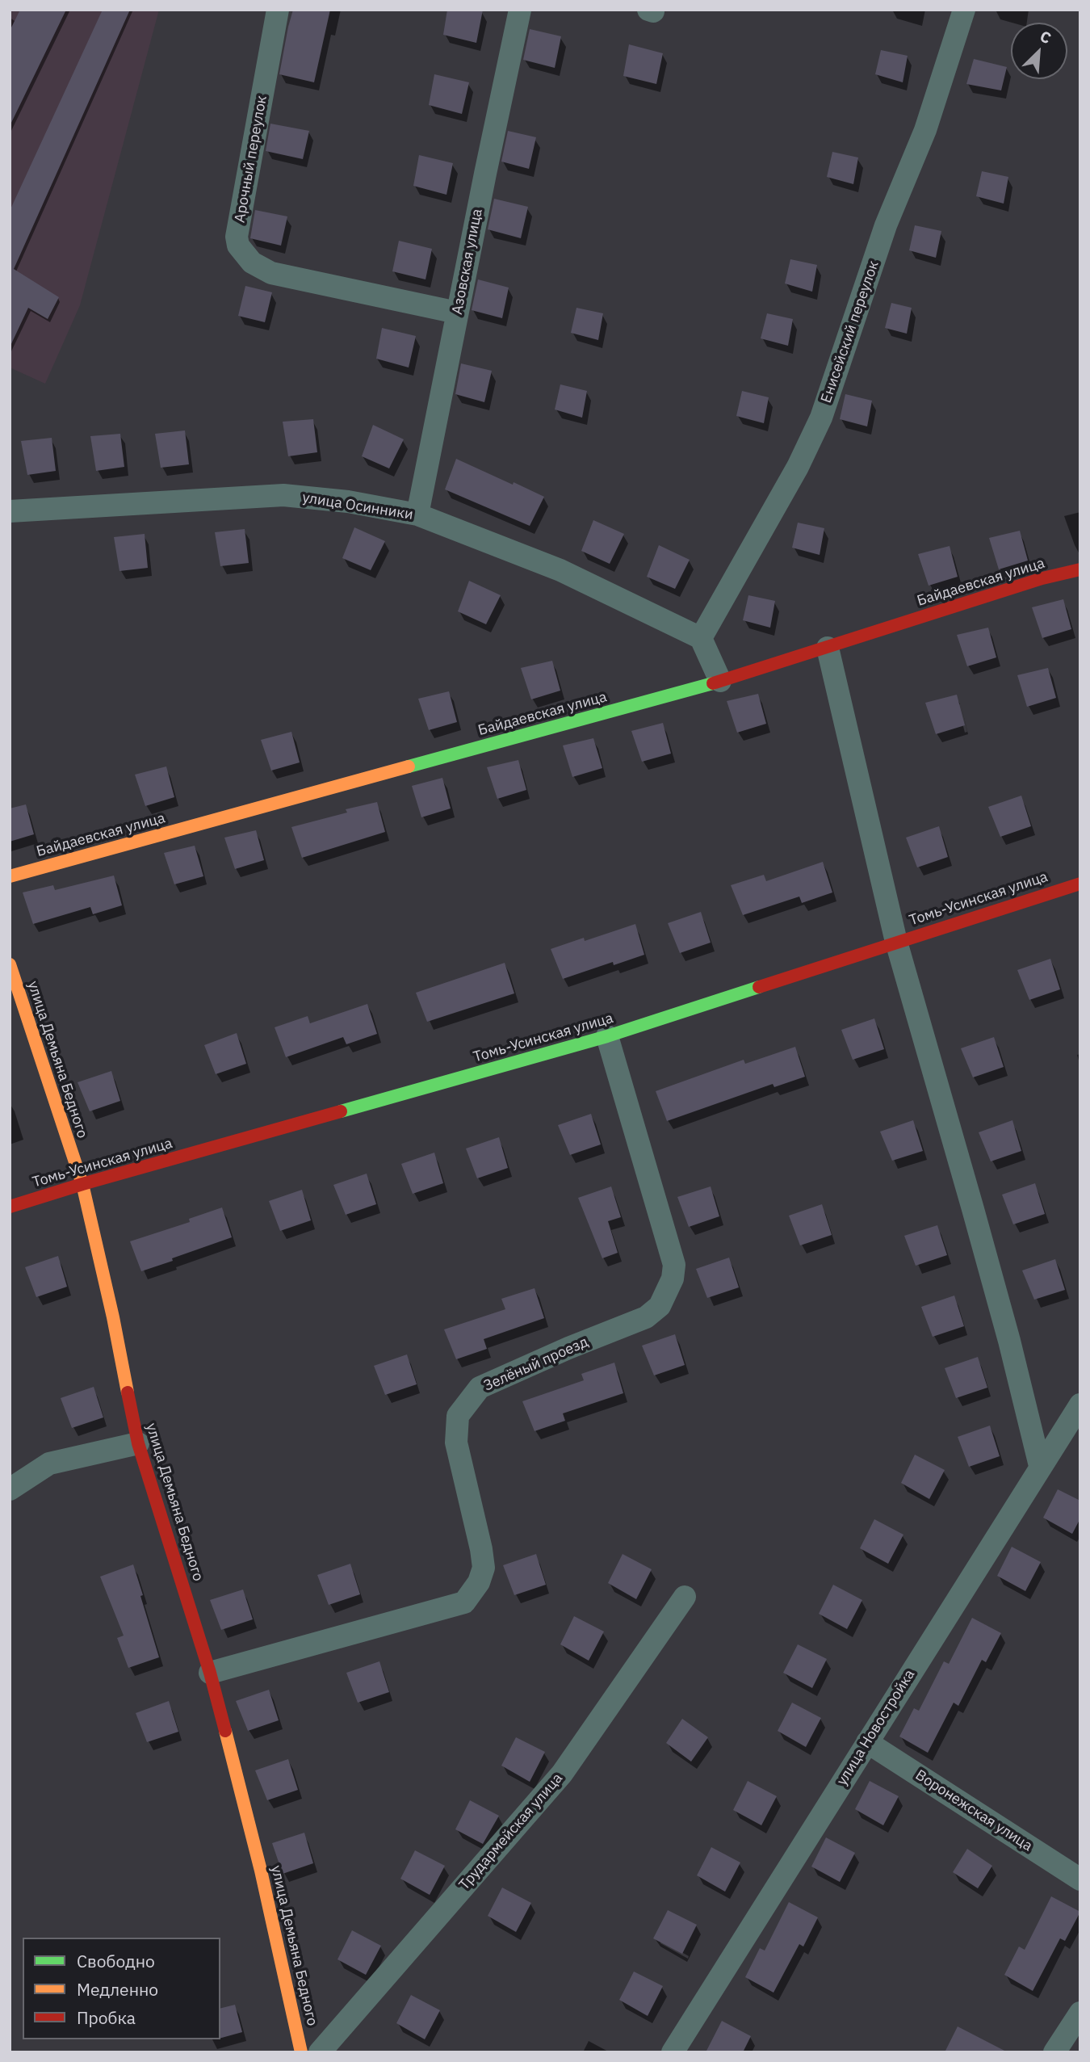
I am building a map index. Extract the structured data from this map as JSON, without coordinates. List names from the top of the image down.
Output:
{
  "streets": {
    "street": [
      "Арочный переулок",
      "Азовская улица",
      "Енисейский переулок",
      "улица Осинники",
      "Байдаевская улица",
      "Томь-Усинская улица",
      "улица Демьяна Бедного",
      "Зелёный проезд",
      "улица Новостройка",
      "Воронежская улица",
      "Трудармейская улица"
    ]
  },
  "crossings": [
    ["Арочный переулок", "Азовская улица"],
    ["Азовская улица", "улица Осинники"],
    ["Енисейский переулок", "улица Осинники"],
    ["Томь-Усинская улица", "улица Демьяна Бедного"],
    ["Томь-Усинская улица", "Зелёный проезд"],
    ["улица Демьяна Бедного", "Зелёный проезд"],
    ["улица Новостройка", "Воронежская улица"]
  ],
  "legend": ["Свободно", "Медленно", "Пробка"],
  "north": "top right"
}
